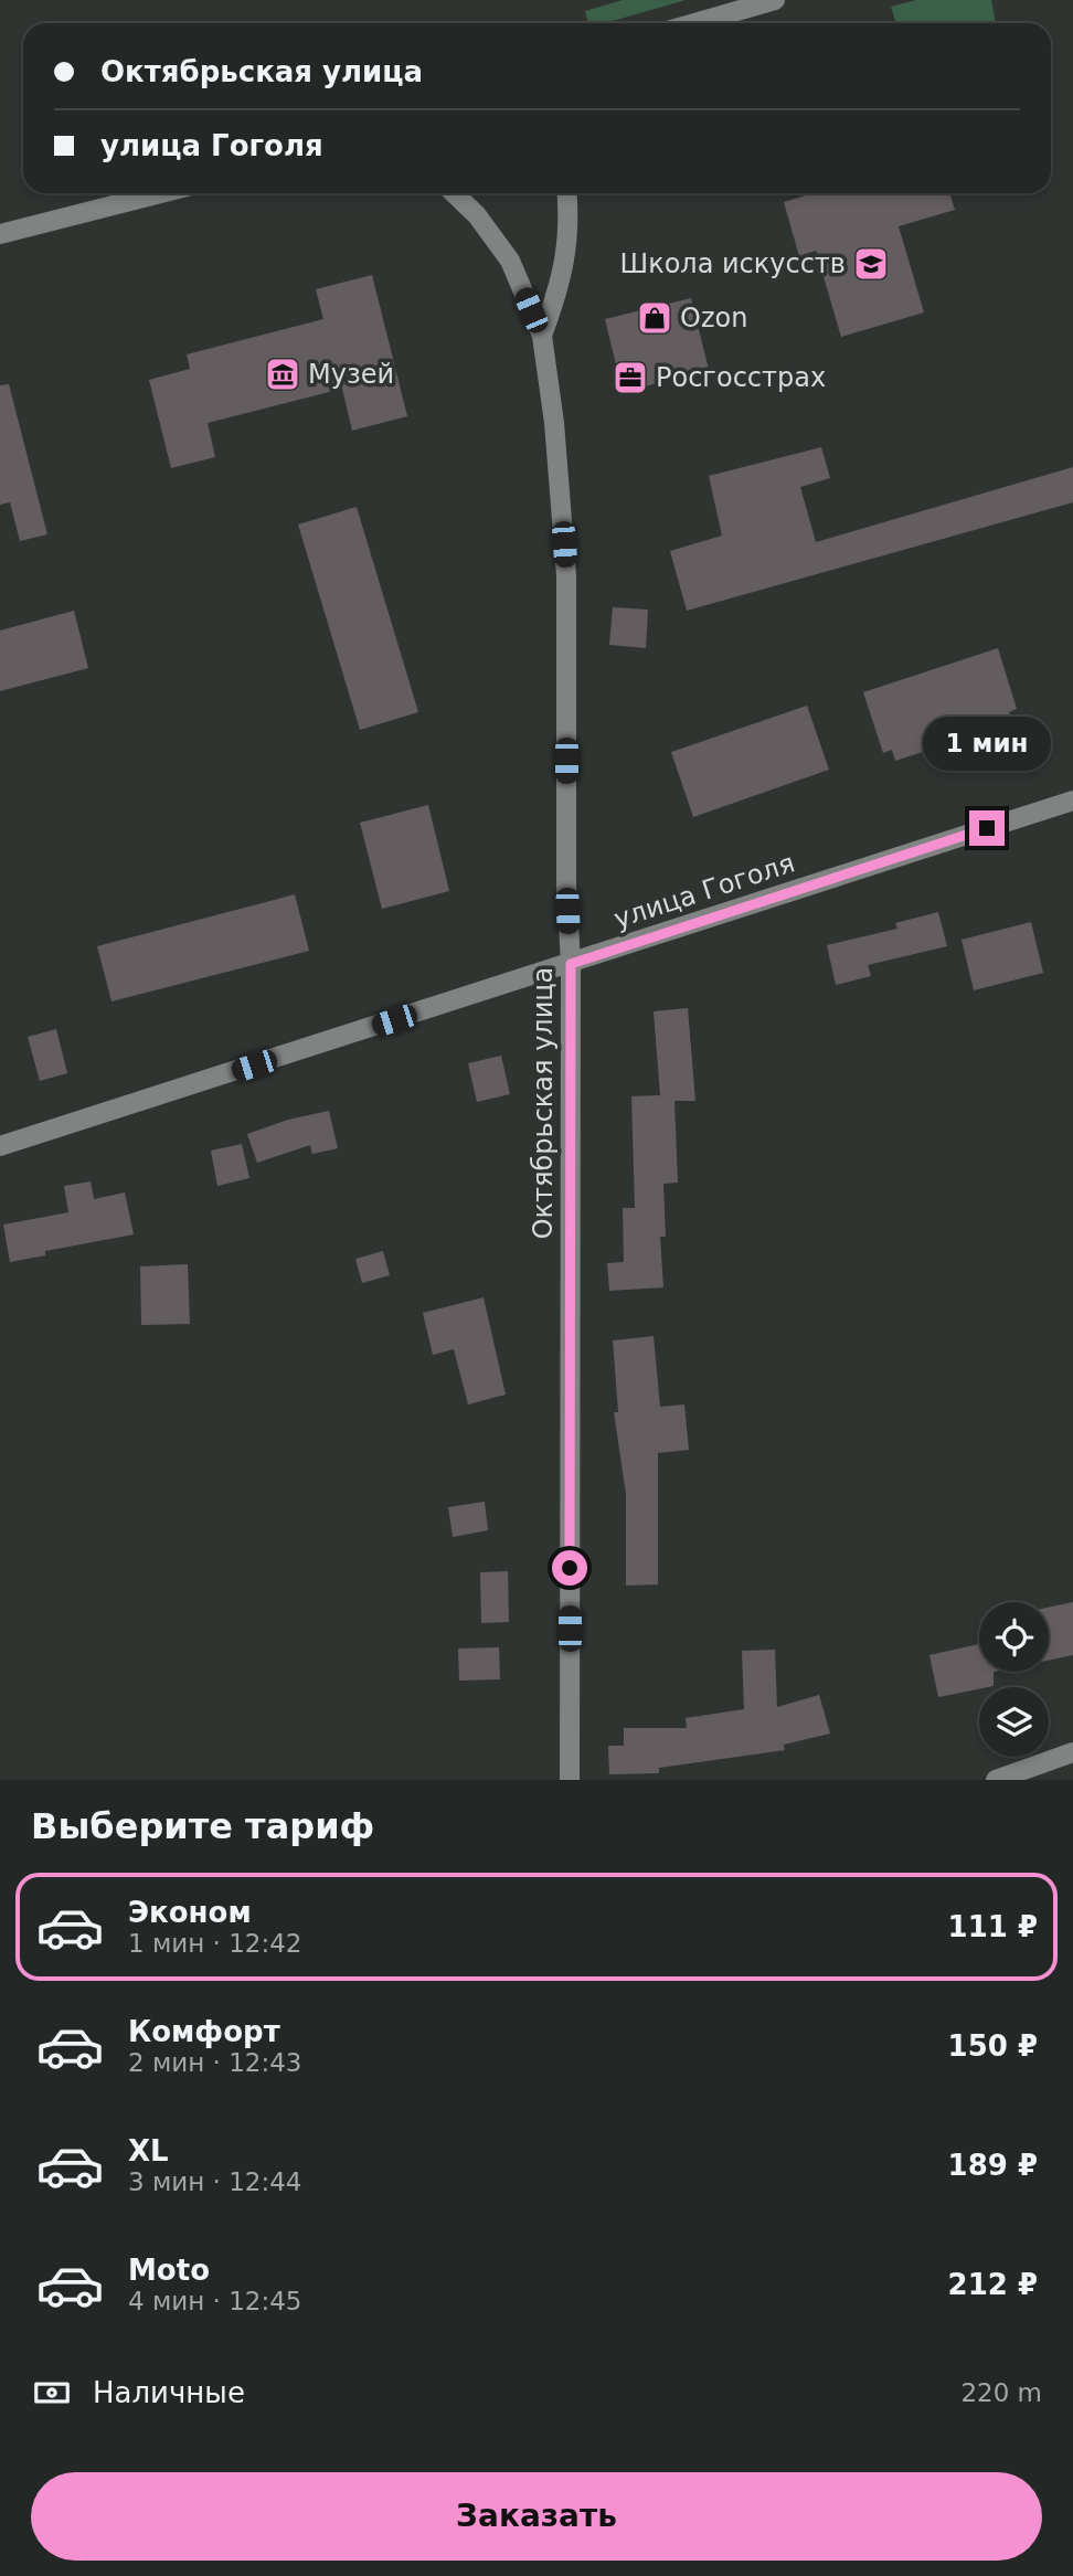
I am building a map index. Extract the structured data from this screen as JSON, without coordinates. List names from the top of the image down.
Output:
{
  "streets": {
    "street": ["улица Гоголя", "Октябрьская улица"]
  },
  "crossings": [
    ["улица Гоголя", "Октябрьская улица"]
  ],
  "places": {
    "school or university": ["Школа искусств"],
    "shop": ["Ozon"],
    "museum": ["Музей"],
    "office": ["Росгосстрах"]
  },
  "page": {
    "banner": ["Октябрьская улица", "улица Гоголя"],
    "bubble": "1 мин",
    "heading": "Выберите тариф",
    "list": [
      {
        "name": "Эконом",
        "note": "1 мин · 12:42",
        "value": "111 ₽"
      },
      {
        "name": "Комфорт",
        "note": "2 мин · 12:43",
        "value": "150 ₽"
      },
      {
        "name": "XL",
        "note": "3 мин · 12:44",
        "value": "189 ₽"
      },
      {
        "name": "Moto",
        "note": "4 мин · 12:45",
        "value": "212 ₽"
      }
    ],
    "pay": ["Наличные", "220 m"],
    "buttons": "Заказать"
  }
}
